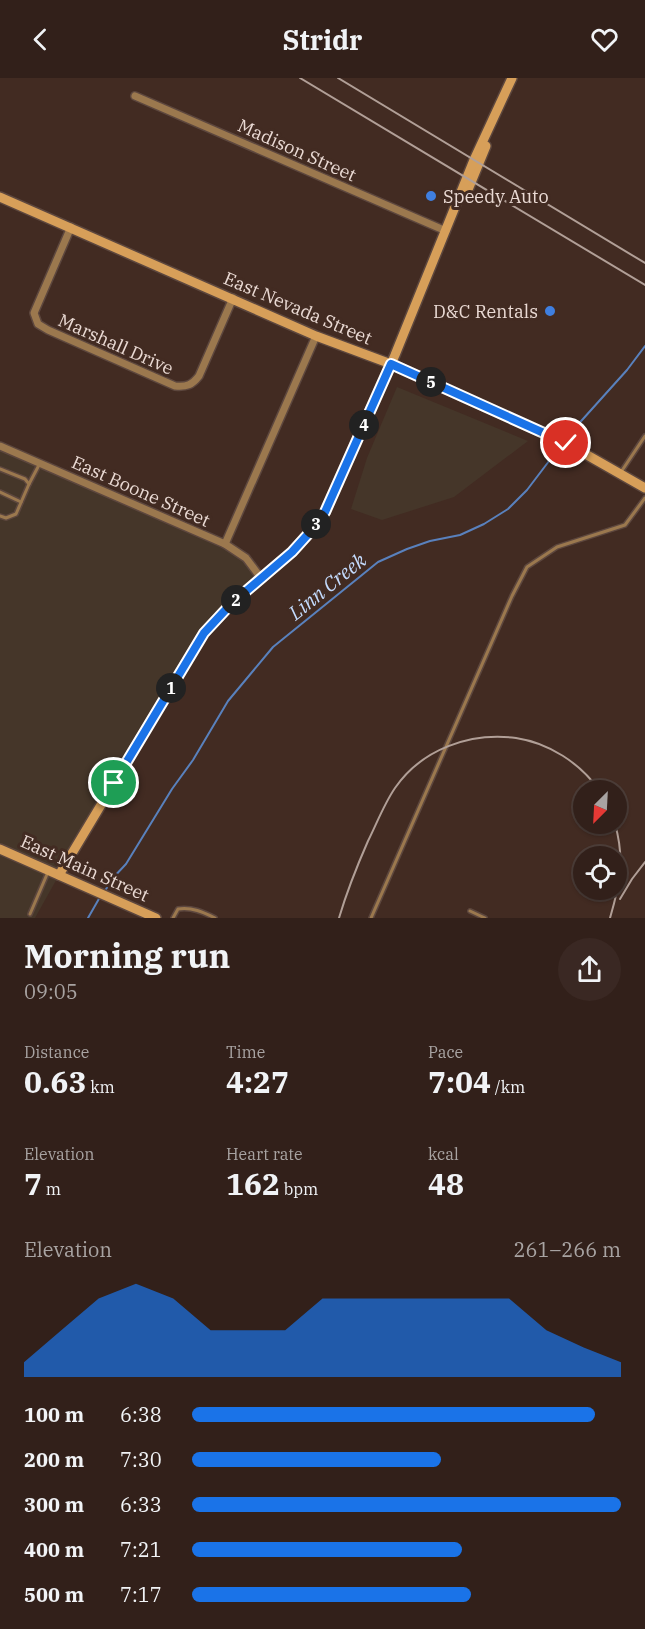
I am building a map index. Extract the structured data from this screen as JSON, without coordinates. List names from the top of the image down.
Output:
{
  "streets": {
    "main road": ["East Nevada Street", "East Main Street"],
    "street": ["Madison Street", "Marshall Drive", "East Boone Street"]
  },
  "crossings": [
    ["East Nevada Street", "Marshall Drive"]
  ],
  "water": ["Linn Creek"],
  "places": ["Speedy Auto", "D&C Rentals"],
  "north": "bottom left",
  "page": {
    "header": "Stridr",
    "pins": [
      "5",
      "4",
      "3",
      "2",
      "1"
    ],
    "heading": ["Morning run", "09:05"],
    "stats": [
      ["Distance", "0.63 km"],
      ["Time", "4:27"],
      ["Pace", "7:04 /km"],
      ["Elevation", "7 m"],
      ["Heart rate", "162 bpm"],
      ["kcal", "48"]
    ],
    "chart": ["Elevation", "261–266 m"],
    "list": [
      {
        "name": "100 m",
        "note": "6:38"
      },
      {
        "name": "200 m",
        "note": "7:30"
      },
      {
        "name": "300 m",
        "note": "6:33"
      },
      {
        "name": "400 m",
        "note": "7:21"
      },
      {
        "name": "500 m",
        "note": "7:17"
      }
    ]
  }
}
